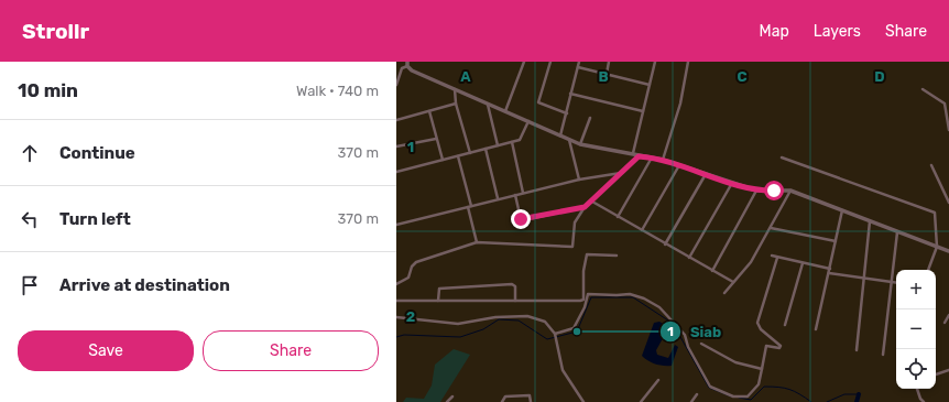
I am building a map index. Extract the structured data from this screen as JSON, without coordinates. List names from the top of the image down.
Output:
{
  "places": ["Siab"],
  "page": {
    "header": "Strollr",
    "nav": ["Map", "Layers", "Share"],
    "heading": ["10 min", "Walk · 740 m"],
    "list": [
      ["Continue", "370 m"],
      ["Turn left", "370 m"],
      "Arrive at destination"
    ],
    "map_buttons": ["+", "−"],
    "buttons": ["Save", "Share"]
  },
  "grid": {
    "columns": [
      "A",
      "B",
      "C",
      "D"
    ],
    "rows": ["1", "2"]
  }
}
